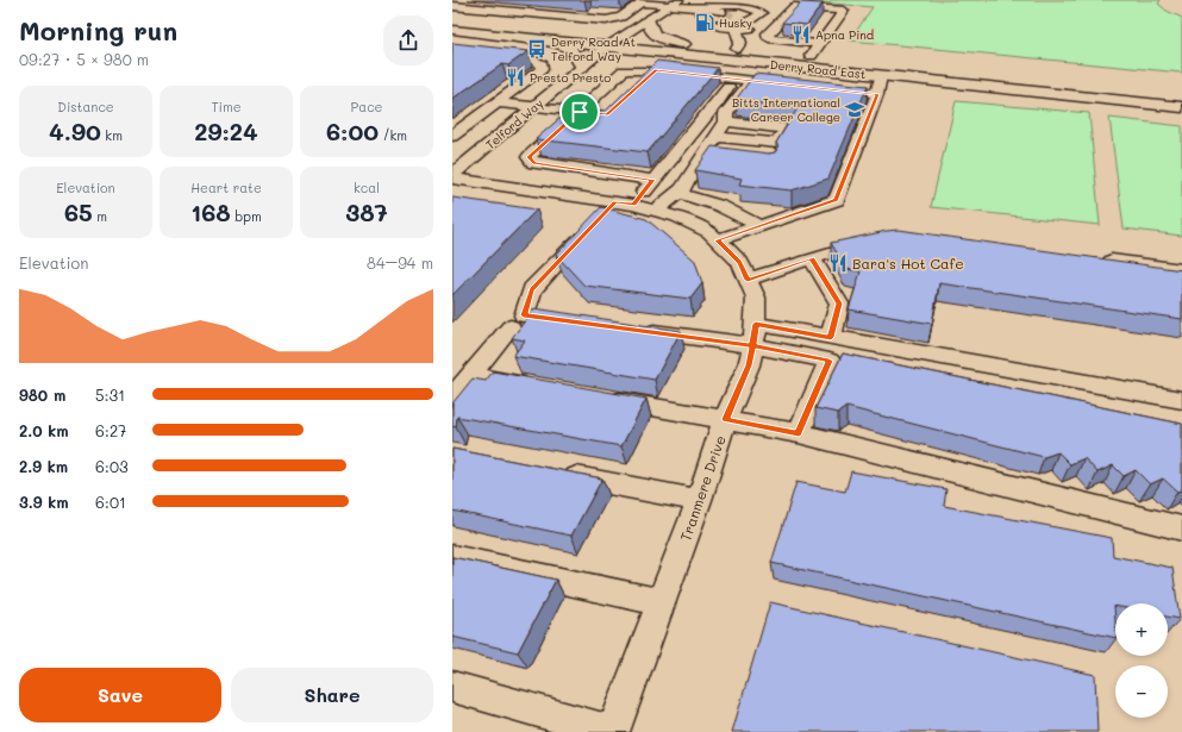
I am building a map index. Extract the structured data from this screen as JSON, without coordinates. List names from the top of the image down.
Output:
{
  "streets": {
    "main road": ["Derry Road East"],
    "street": ["Telford Way", "Tranmere Drive"]
  },
  "crossings": [
    ["Derry Road East", "Telford Way"],
    ["Telford Way", "Tranmere Drive"]
  ],
  "places": {
    "fuel station": ["Husky"],
    "restaurant": ["Apna Pind", "Presto Presto", "Bara's Hot Cafe"],
    "bus stop": ["Derry Road At Telford Way"],
    "school or university": ["Bitts International Career College"]
  },
  "page": {
    "heading": ["Morning run", "09:27 · 5 × 980 m"],
    "stats": [
      ["Distance", "4.90 km"],
      ["Time", "29:24"],
      ["Pace", "6:00 /km"],
      ["Elevation", "65 m"],
      ["Heart rate", "168 bpm"],
      ["kcal", "387"]
    ],
    "chart": ["Elevation", "84–94 m"],
    "list": [
      {
        "name": "980 m",
        "note": "5:31"
      },
      {
        "name": "2.0 km",
        "note": "6:27"
      },
      {
        "name": "2.9 km",
        "note": "6:03"
      },
      {
        "name": "3.9 km",
        "note": "6:01"
      }
    ],
    "map_buttons": ["+", "−"],
    "buttons": ["Save", "Share"]
  }
}
